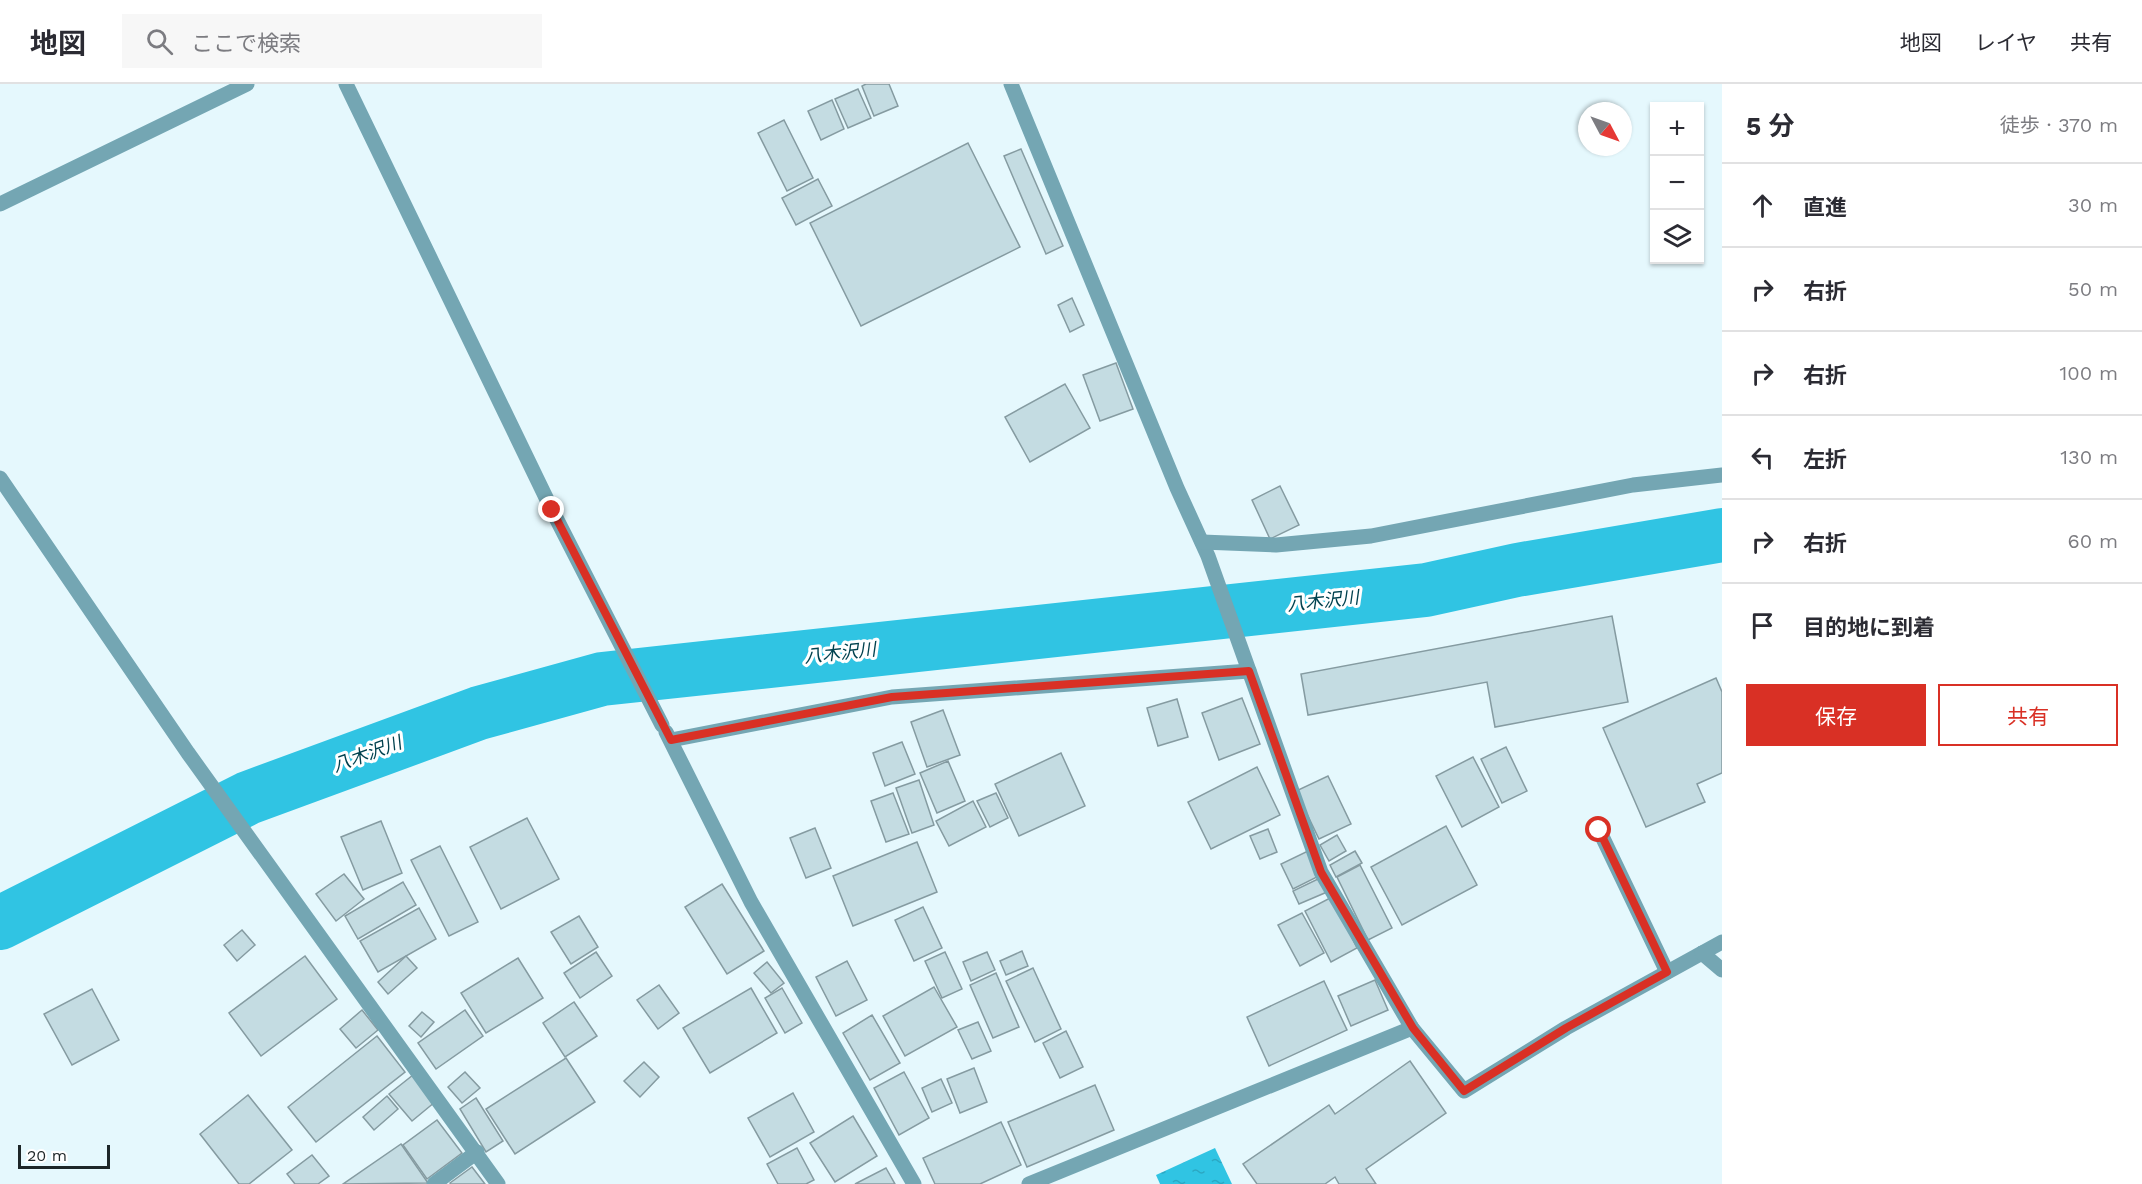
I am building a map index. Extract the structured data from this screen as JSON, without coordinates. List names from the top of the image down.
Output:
{
  "water": ["八木沢川"],
  "scale_bar": "20 m",
  "north": "bottom right",
  "page": {
    "header": "地図",
    "search": "ここで検索",
    "nav": ["地図", "レイヤ", "共有"],
    "heading": ["5 分", "徒歩 · 370 m"],
    "map_buttons": ["+", "−"],
    "list": [
      ["直進", "30 m"],
      ["右折", "50 m"],
      ["右折", "100 m"],
      ["左折", "130 m"],
      ["右折", "60 m"],
      "目的地に到着"
    ],
    "buttons": ["保存", "共有"],
    "scale": "20 m"
  }
}
